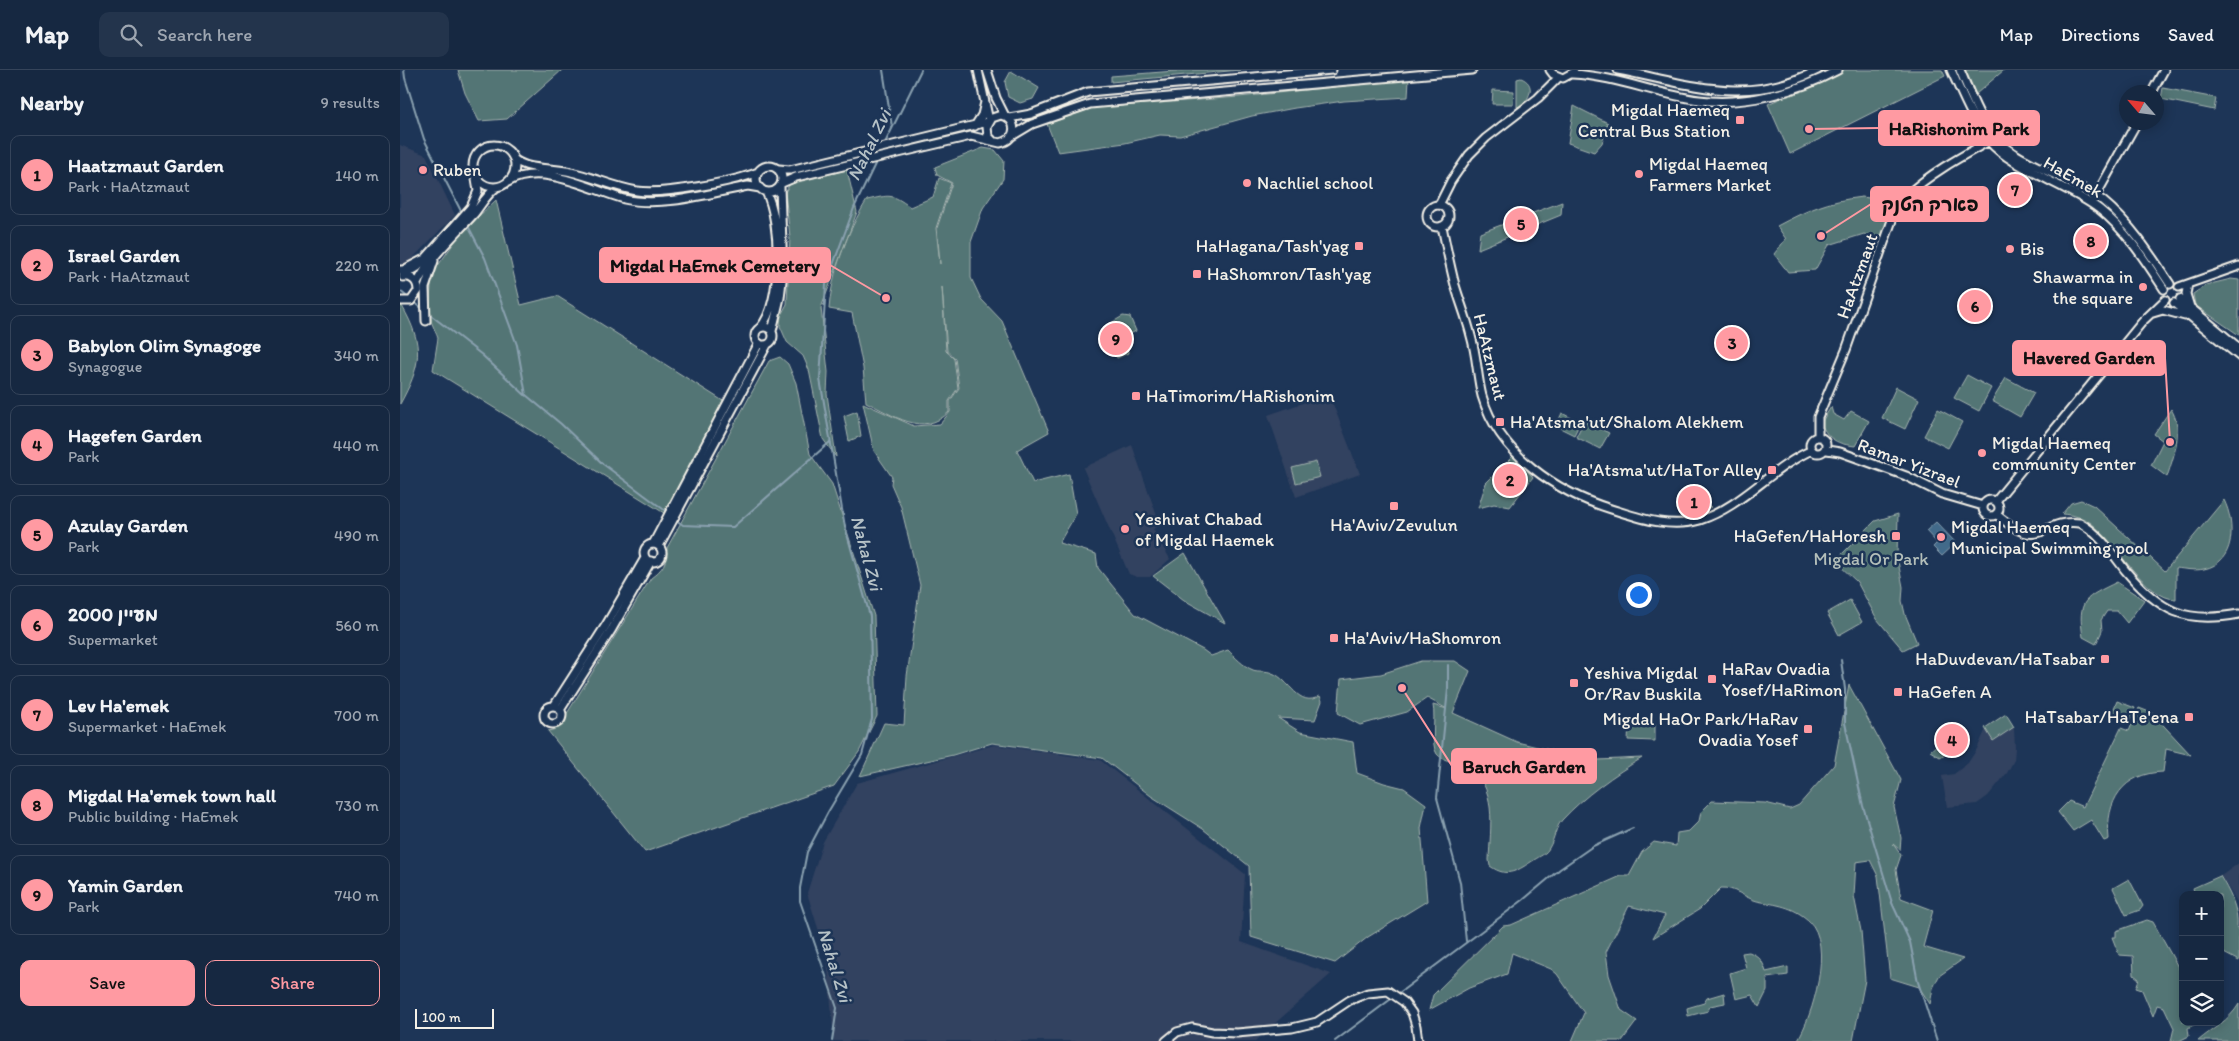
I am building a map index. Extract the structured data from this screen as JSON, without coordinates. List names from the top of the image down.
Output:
{
  "streets": {
    "main road": ["HaEmek", "HaAtzmaut", "Ramar Yizrael"]
  },
  "crossings": [
    ["HaEmek", "HaAtzmaut"],
    ["HaAtzmaut", "Ramar Yizrael"]
  ],
  "water": ["Nahal Zvi"],
  "parks": ["Migdal Or Park"],
  "places": {
    "transit": [
      "Migdal Haemeq Central Bus Station",
      "HaHagana/Tash'yag",
      "HaShomron/Tash'yag",
      "HaTimorim/HaRishonim",
      "Ha'Atsma'ut/Shalom Alekhem",
      "Ha'Atsma'ut/HaTor Alley",
      "Ha'Aviv/Zevulun",
      "HaGefen/HaHoresh",
      "Ha'Aviv/HaShomron",
      "HaDuvdevan/HaTsabar",
      "HaRav Ovadia Yosef/HaRimon",
      "Yeshiva Migdal Or/Rav Buskila",
      "HaGefen A",
      "HaTsabar/HaTe'ena",
      "Migdal HaOr Park/HaRav Ovadia Yosef"
    ],
    "other": [
      "HaRishonim Park",
      "Ruben",
      "Migdal Haemeq Farmers Market",
      "Nachliel school",
      "פארק הטנק",
      "Bis",
      "Shawarma in the square",
      "Migdal HaEmek Cemetery",
      "Havered Garden",
      "Migdal Haemeq community Center",
      "Yeshivat Chabad of Migdal Haemek",
      "Migdal Haemeq Municipal Swimming pool",
      "Baruch Garden"
    ]
  },
  "scale_bar": "100 m",
  "north": "top left",
  "page": {
    "header": "Map",
    "search": "Search here",
    "nav": ["Map", "Directions", "Saved"],
    "heading": ["Nearby", "9 results"],
    "list": [
      {
        "mark": "1",
        "name": "Haatzmaut Garden",
        "note": "Park · HaAtzmaut",
        "value": "140 m"
      },
      {
        "mark": "2",
        "name": "Israel Garden",
        "note": "Park · HaAtzmaut",
        "value": "220 m"
      },
      {
        "mark": "3",
        "name": "Babylon Olim Synagoge",
        "note": "Synagogue",
        "value": "340 m"
      },
      {
        "mark": "4",
        "name": "Hagefen Garden",
        "note": "Park",
        "value": "440 m"
      },
      {
        "mark": "5",
        "name": "Azulay Garden",
        "note": "Park",
        "value": "490 m"
      },
      {
        "mark": "6",
        "name": "מעיין 2000",
        "note": "Supermarket",
        "value": "560 m"
      },
      {
        "mark": "7",
        "name": "Lev Ha'emek",
        "note": "Supermarket · HaEmek",
        "value": "700 m"
      },
      {
        "mark": "8",
        "name": "Migdal Ha'emek town hall",
        "note": "Public building · HaEmek",
        "value": "730 m"
      },
      {
        "mark": "9",
        "name": "Yamin Garden",
        "note": "Park",
        "value": "740 m"
      }
    ],
    "pins": [
      "7",
      "5",
      "8",
      "6",
      "9",
      "3",
      "2",
      "1",
      "4"
    ],
    "map_buttons": ["+", "−"],
    "buttons": ["Save", "Share"],
    "scale": "100 m"
  }
}
